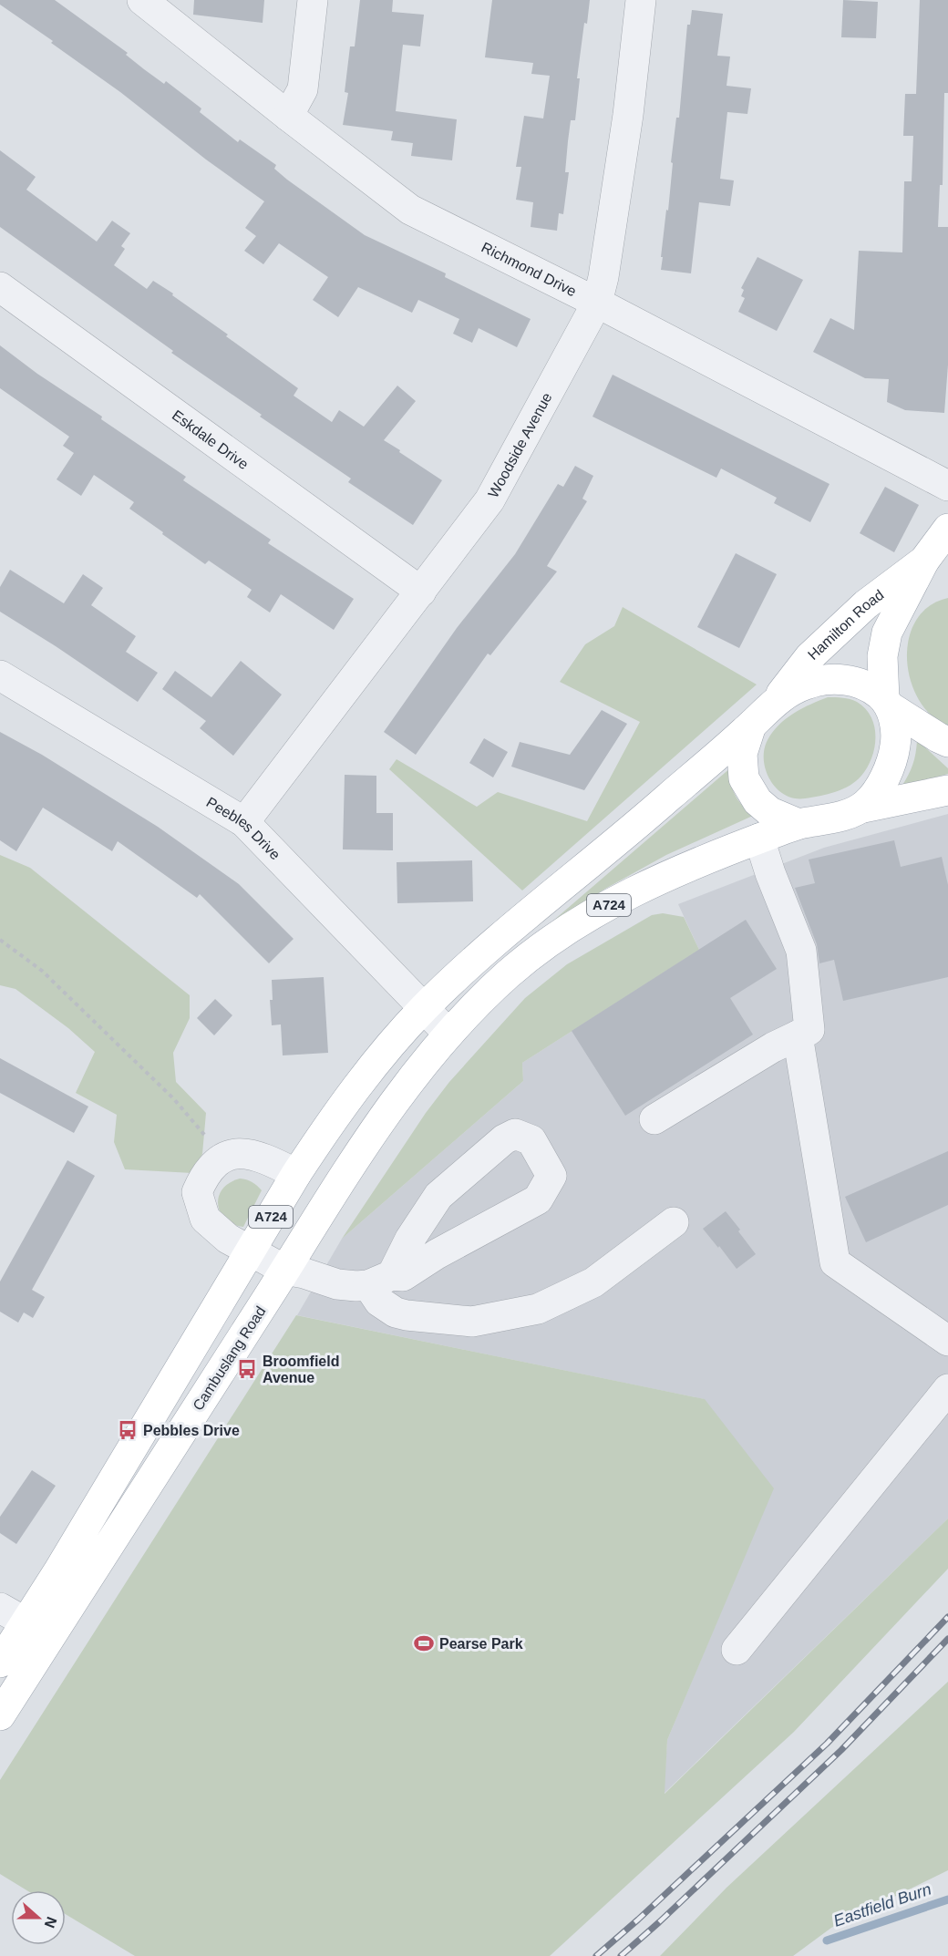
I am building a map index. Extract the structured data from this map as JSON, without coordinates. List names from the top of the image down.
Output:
{
  "streets": {
    "main road": ["Hamilton Road", "A724", "Cambuslang Road"],
    "street": [
      "Richmond Drive",
      "Eskdale Drive",
      "Woodside Avenue",
      "Peebles Drive"
    ]
  },
  "crossings": [
    ["Richmond Drive", "Woodside Avenue"],
    ["Eskdale Drive", "Woodside Avenue"],
    ["Woodside Avenue", "Peebles Drive"],
    ["Hamilton Road", "A724"],
    ["Peebles Drive", "A724"],
    ["Peebles Drive", "Cambuslang Road"],
    ["A724", "Cambuslang Road"]
  ],
  "water": ["Eastfield Burn"],
  "places": {
    "bus stop": ["Broomfield Avenue", "Pebbles Drive"],
    "sports": ["Pearse Park"]
  },
  "north": "right"
}
